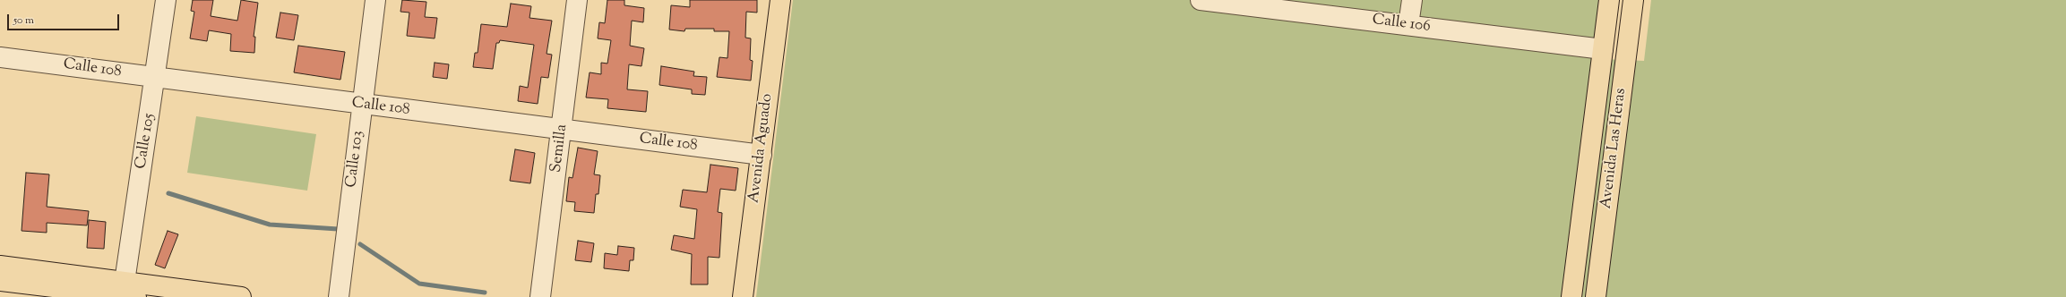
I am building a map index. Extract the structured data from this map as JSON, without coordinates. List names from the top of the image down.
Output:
{
  "streets": {
    "main road": ["Avenida Aguado", "Avenida Las Heras"],
    "street": [
      "Calle 106",
      "Calle 108",
      "Calle 105",
      "Semilla",
      "Calle 103"
    ]
  },
  "crossings": [
    ["Calle 106", "Avenida Las Heras"],
    ["Calle 108", "Calle 105"],
    ["Calle 108", "Semilla"],
    ["Calle 108", "Avenida Aguado"],
    ["Calle 108", "Calle 103"]
  ],
  "scale_bar": "50 m"
}
